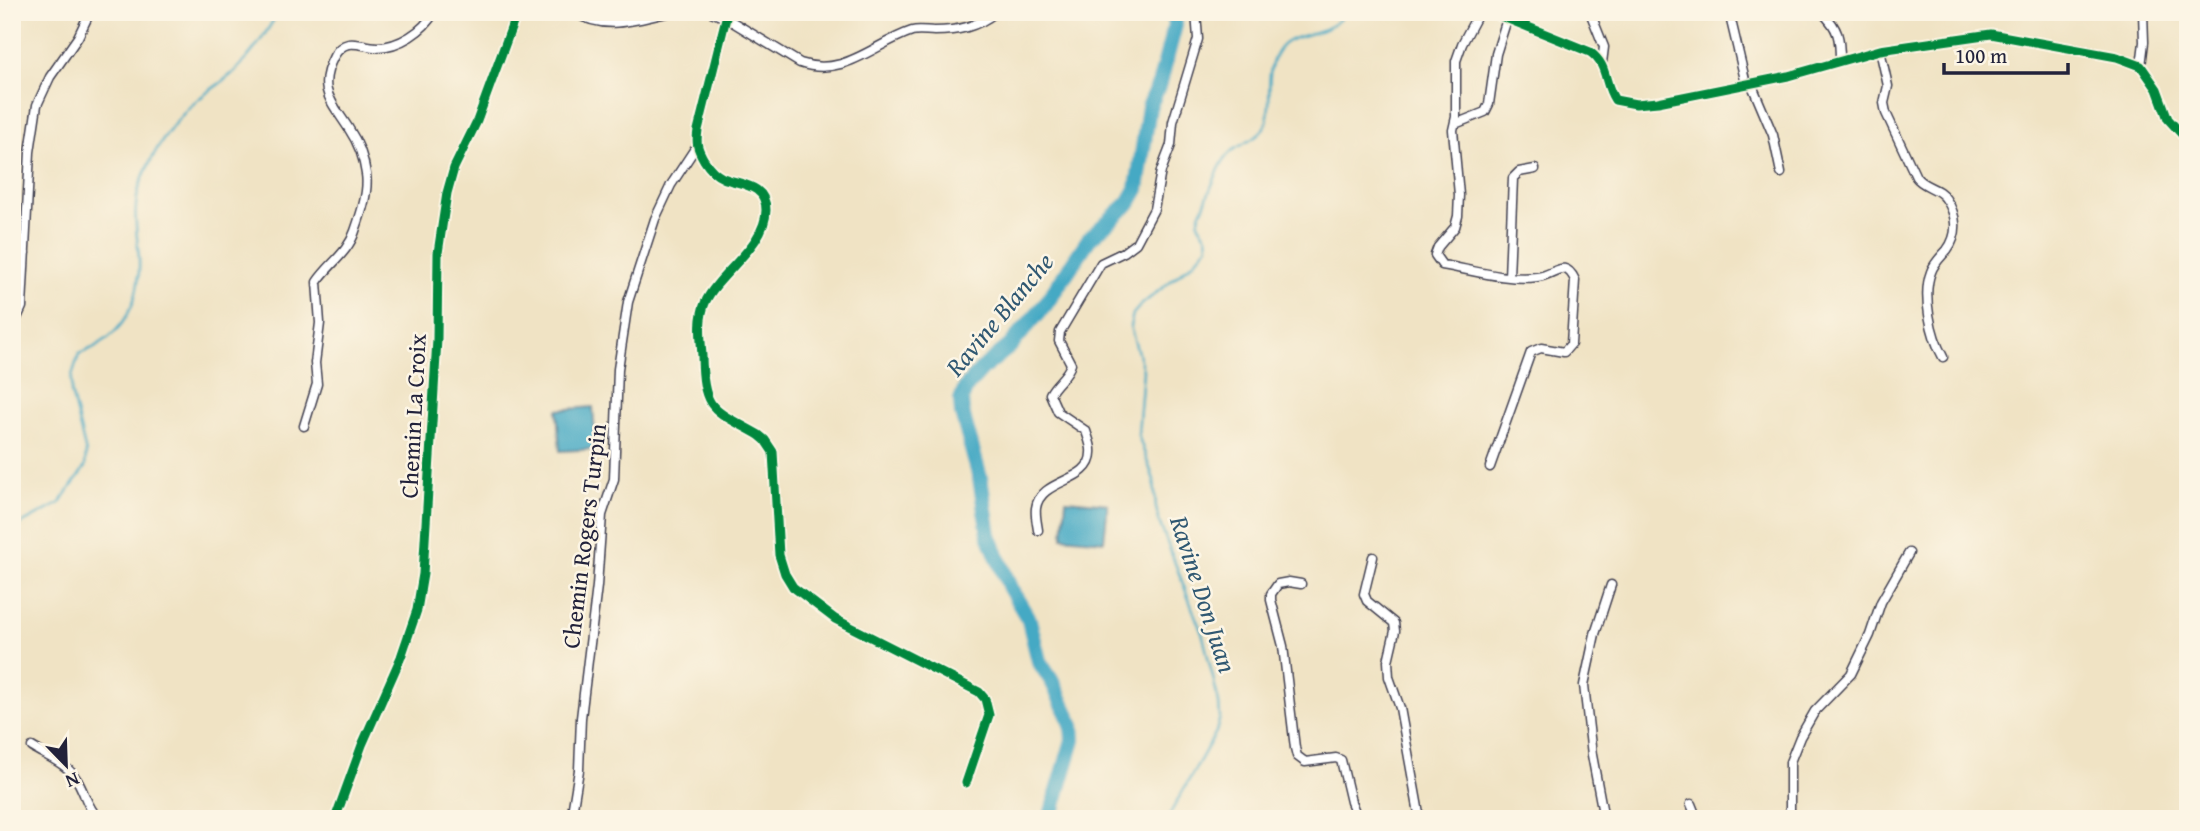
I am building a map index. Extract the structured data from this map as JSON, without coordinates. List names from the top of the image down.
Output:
{
  "streets": {
    "street": ["Chemin La Croix", "Chemin Rogers Turpin"]
  },
  "water": ["Ravine Blanche", "Ravine Don Juan"],
  "scale_bar": "100 m",
  "north": "bottom right"
}
